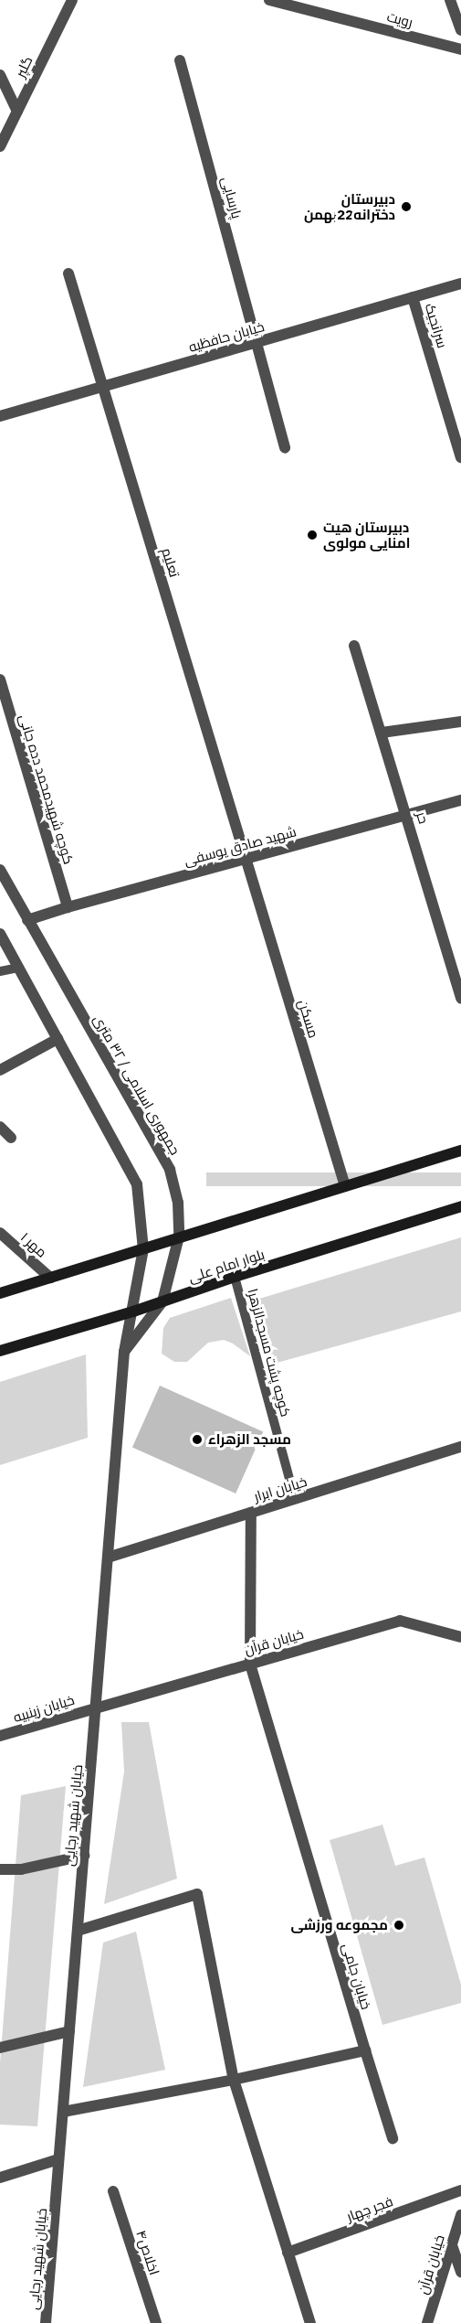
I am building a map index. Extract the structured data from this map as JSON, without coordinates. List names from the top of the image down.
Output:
{
  "streets": {
    "main road": ["بلوار امام علی"],
    "street": [
      "رویت",
      "گلپر",
      "پارسایی",
      "سرانجیک",
      "خیابان حافظیه",
      "تعلیم",
      "کوچه شهیدمحمد دده جانی",
      "حر",
      "شهید صادق یوسفی",
      "مسکن",
      "جمهوری اسلامی / ۳۲ متری",
      "مهر ۱",
      "خیابان ابرار",
      "خیابان قرآن",
      "خیابان زینبیه",
      "خیابان شهید رجایی",
      "خیابان جامی",
      "فجر چهار",
      "اخلاص۴"
    ],
    "lane": ["کوچه پشت مسجدالزهرا"]
  },
  "crossings": [
    ["پارسایی", "خیابان حافظیه"],
    ["سرانجیک", "خیابان حافظیه"],
    ["خیابان حافظیه", "تعلیم"],
    ["تعلیم", "شهید صادق یوسفی"],
    ["تعلیم", "مسکن"],
    ["کوچه شهیدمحمد دده جانی", "شهید صادق یوسفی"],
    ["حر", "شهید صادق یوسفی"],
    ["شهید صادق یوسفی", "مسکن"],
    ["شهید صادق یوسفی", "جمهوری اسلامی / ۳۲ متری"],
    ["جمهوری اسلامی / ۳۲ متری", "بلوار امام علی"],
    ["جمهوری اسلامی / ۳۲ متری", "خیابان شهید رجایی"],
    ["بلوار امام علی", "کوچه پشت مسجدالزهرا"],
    ["بلوار امام علی", "خیابان شهید رجایی"],
    ["کوچه پشت مسجدالزهرا", "خیابان ابرار"],
    ["خیابان ابرار", "خیابان شهید رجایی"],
    ["خیابان ابرار", "خیابان جامی"],
    ["خیابان قرآن", "خیابان زینبیه"],
    ["خیابان قرآن", "خیابان شهید رجایی"],
    ["خیابان قرآن", "خیابان جامی"],
    ["خیابان زینبیه", "خیابان شهید رجایی"]
  ],
  "places": [
    "دبیرستان دخترانه22بهمن",
    "دبیرستان هیت امنایی مولوی",
    "مسجد الزهراء",
    "مجموعه ورزشی"
  ]
}
